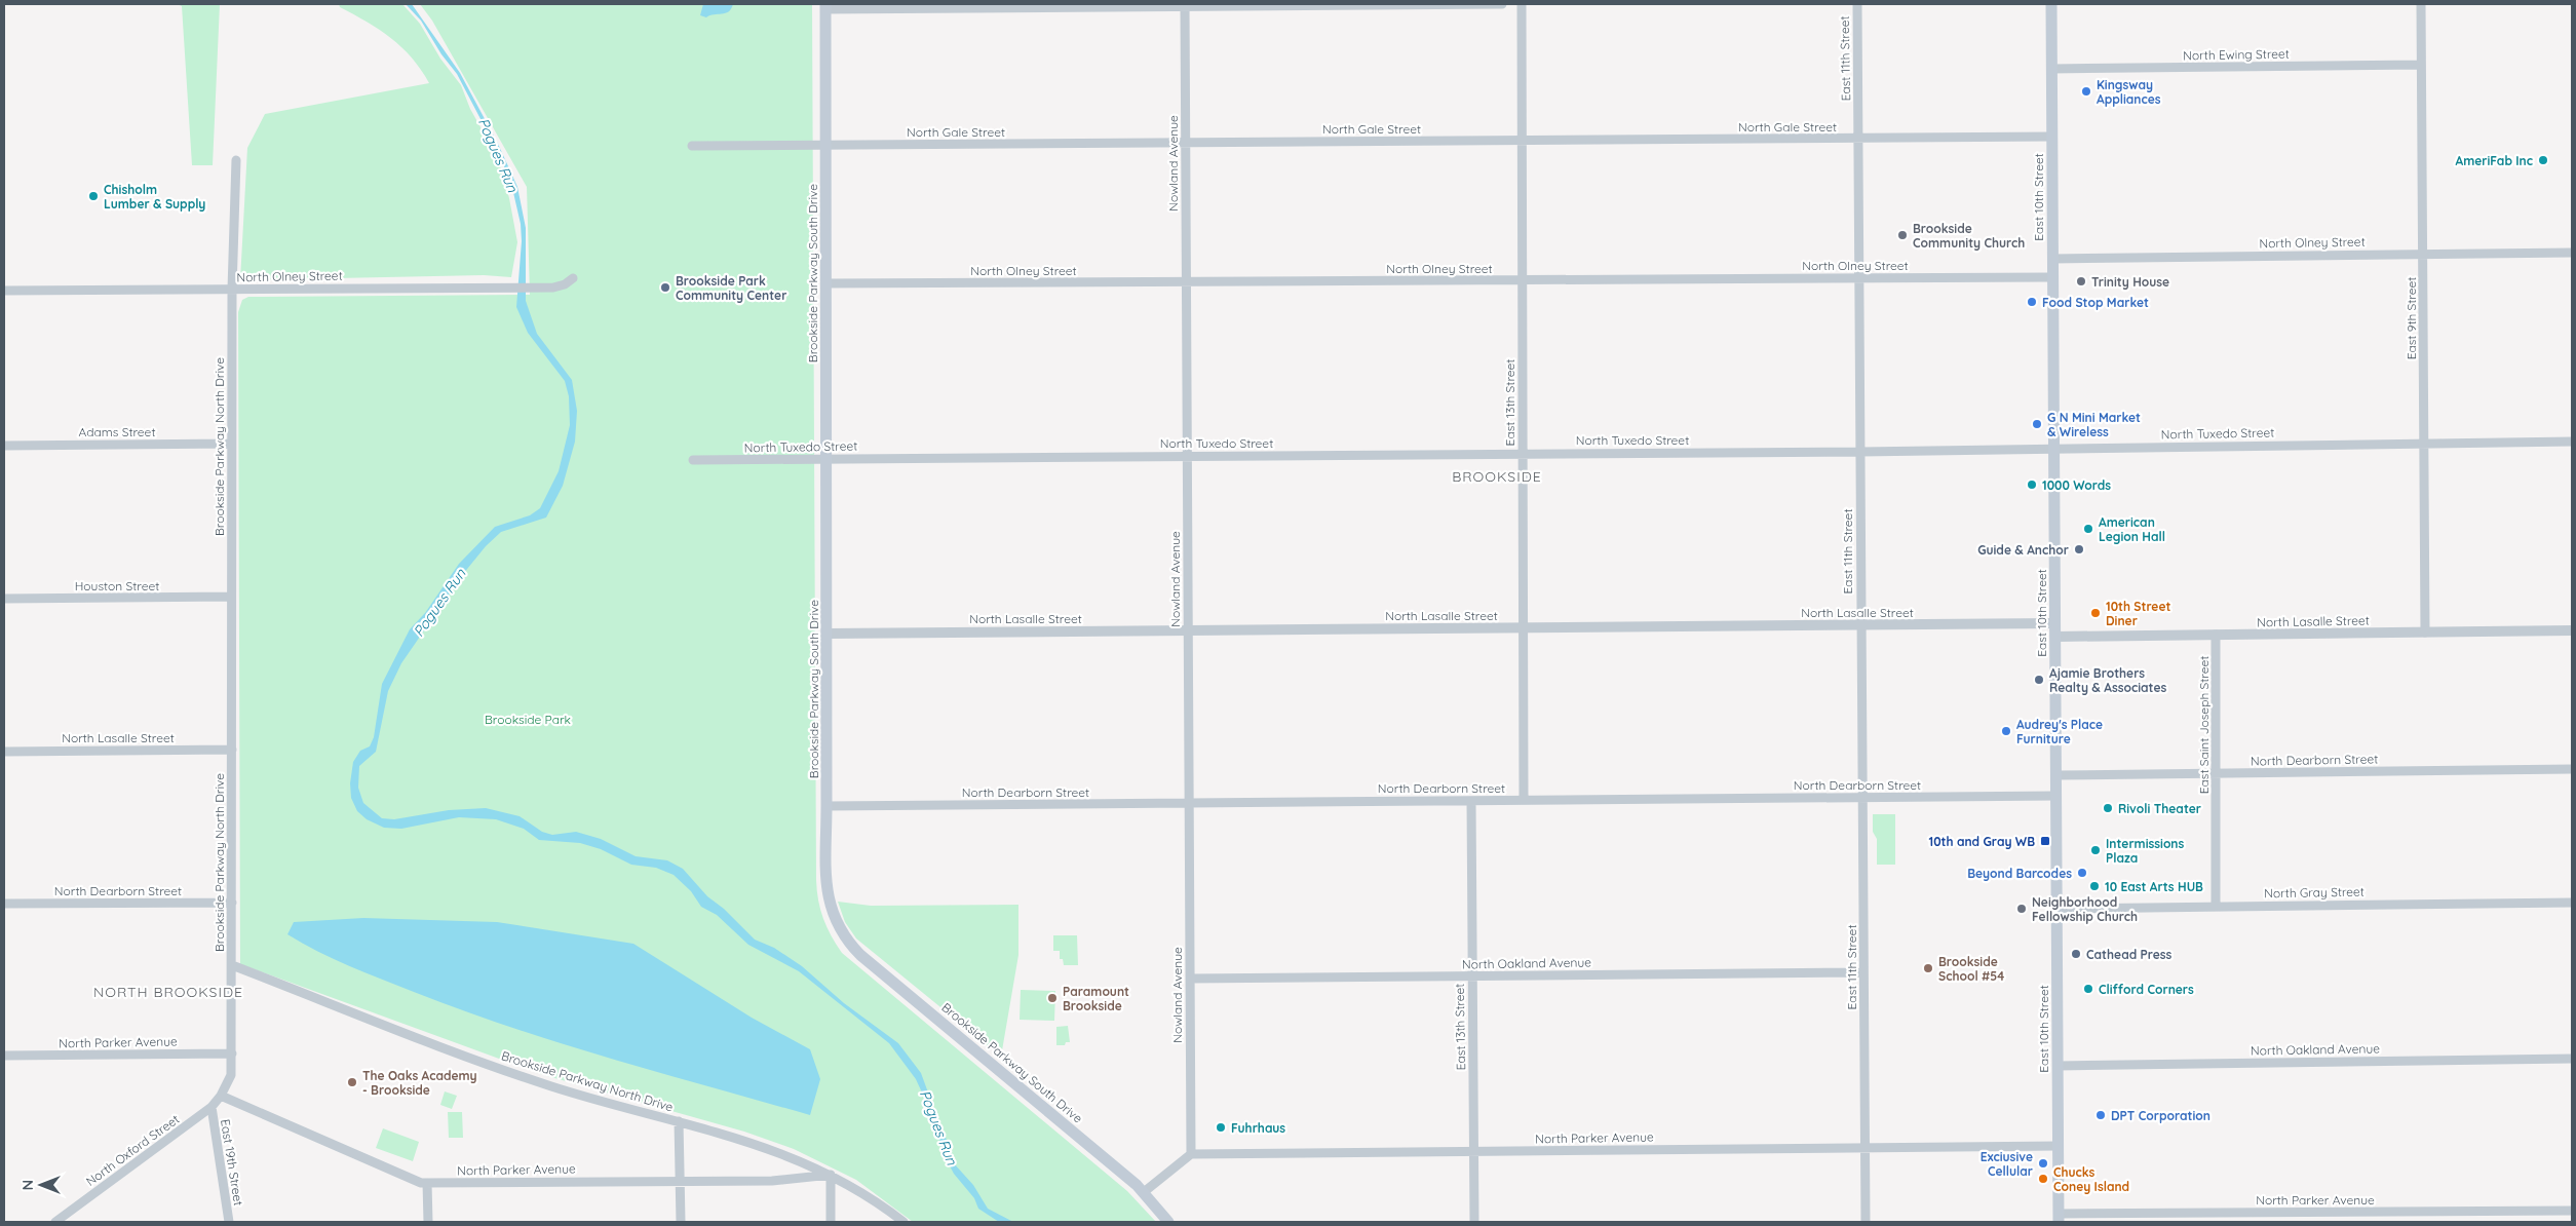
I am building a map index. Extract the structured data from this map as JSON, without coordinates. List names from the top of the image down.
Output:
{
  "streets": {
    "main road": ["East 10th Street", "Brookside Parkway South Drive"],
    "street": [
      "North Ewing Street",
      "East 11th Street",
      "North Gale Street",
      "Nowland Avenue",
      "North Olney Street",
      "East 9th Street",
      "East 13th Street",
      "Adams Street",
      "North Tuxedo Street",
      "Brookside Parkway North Drive",
      "Houston Street",
      "North Lasalle Street",
      "East Saint Joseph Street",
      "North Dearborn Street",
      "North Gray Street",
      "North Oakland Avenue",
      "North Parker Avenue",
      "North Oxford Street",
      "East 19th Street"
    ]
  },
  "crossings": [
    ["North Ewing Street", "East 10th Street"],
    ["North Ewing Street", "East 9th Street"],
    ["East 11th Street", "North Gale Street"],
    ["East 11th Street", "North Olney Street"],
    ["East 11th Street", "North Tuxedo Street"],
    ["East 11th Street", "North Lasalle Street"],
    ["East 11th Street", "North Dearborn Street"],
    ["East 11th Street", "North Oakland Avenue"],
    ["East 11th Street", "North Parker Avenue"],
    ["North Gale Street", "Nowland Avenue"],
    ["North Gale Street", "East 10th Street"],
    ["North Gale Street", "Brookside Parkway South Drive"],
    ["North Gale Street", "East 13th Street"],
    ["Nowland Avenue", "North Olney Street"],
    ["Nowland Avenue", "North Tuxedo Street"],
    ["Nowland Avenue", "North Lasalle Street"],
    ["Nowland Avenue", "North Dearborn Street"],
    ["Nowland Avenue", "North Oakland Avenue"],
    ["Nowland Avenue", "North Parker Avenue"],
    ["East 10th Street", "North Olney Street"],
    ["East 10th Street", "North Tuxedo Street"],
    ["East 10th Street", "North Lasalle Street"],
    ["East 10th Street", "North Dearborn Street"],
    ["East 10th Street", "North Gray Street"],
    ["East 10th Street", "North Oakland Avenue"],
    ["East 10th Street", "North Parker Avenue"],
    ["North Olney Street", "Brookside Parkway South Drive"],
    ["North Olney Street", "East 9th Street"],
    ["North Olney Street", "East 13th Street"],
    ["North Olney Street", "Brookside Parkway North Drive"],
    ["Brookside Parkway South Drive", "North Tuxedo Street"],
    ["Brookside Parkway South Drive", "North Lasalle Street"],
    ["Brookside Parkway South Drive", "North Dearborn Street"],
    ["East 9th Street", "North Tuxedo Street"],
    ["East 9th Street", "North Lasalle Street"],
    ["East 13th Street", "North Tuxedo Street"],
    ["East 13th Street", "North Lasalle Street"],
    ["East 13th Street", "North Dearborn Street"],
    ["East 13th Street", "North Oakland Avenue"],
    ["East 13th Street", "North Parker Avenue"],
    ["Adams Street", "Brookside Parkway North Drive"],
    ["Brookside Parkway North Drive", "Houston Street"],
    ["Brookside Parkway North Drive", "North Lasalle Street"],
    ["Brookside Parkway North Drive", "North Dearborn Street"],
    ["Brookside Parkway North Drive", "North Parker Avenue"],
    ["North Lasalle Street", "East Saint Joseph Street"],
    ["East Saint Joseph Street", "North Dearborn Street"],
    ["East Saint Joseph Street", "North Gray Street"],
    ["North Parker Avenue", "North Oxford Street"],
    ["North Oxford Street", "East 19th Street"]
  ],
  "districts": ["BROOKSIDE", "NORTH BROOKSIDE"],
  "water": ["Pogues Run"],
  "parks": ["Brookside Park"],
  "places": {
    "other": [
      "Kingsway Appliances",
      "AmeriFab Inc",
      "Chisholm Lumber & Supply",
      "Brookside Community Church",
      "Trinity House",
      "Brookside Park Community Center",
      "Food Stop Market",
      "G N Mini Market & Wireless",
      "1000 Words",
      "American Legion Hall",
      "Guide & Anchor",
      "10th Street Diner",
      "Ajamie Brothers Realty & Associates",
      "Audrey's Place Furniture",
      "Rivoli Theater",
      "Intermissions Plaza",
      "Beyond Barcodes",
      "10 East Arts HUB",
      "Neighborhood Fellowship Church",
      "Cathead Press",
      "Brookside School #54",
      "Clifford Corners",
      "Paramount Brookside",
      "The Oaks Academy - Brookside",
      "DPT Corporation",
      "Fuhrhaus",
      "Exciusive Cellular",
      "Chucks Coney Island"
    ],
    "transit": ["10th and Gray WB"]
  },
  "north": "left"
}
